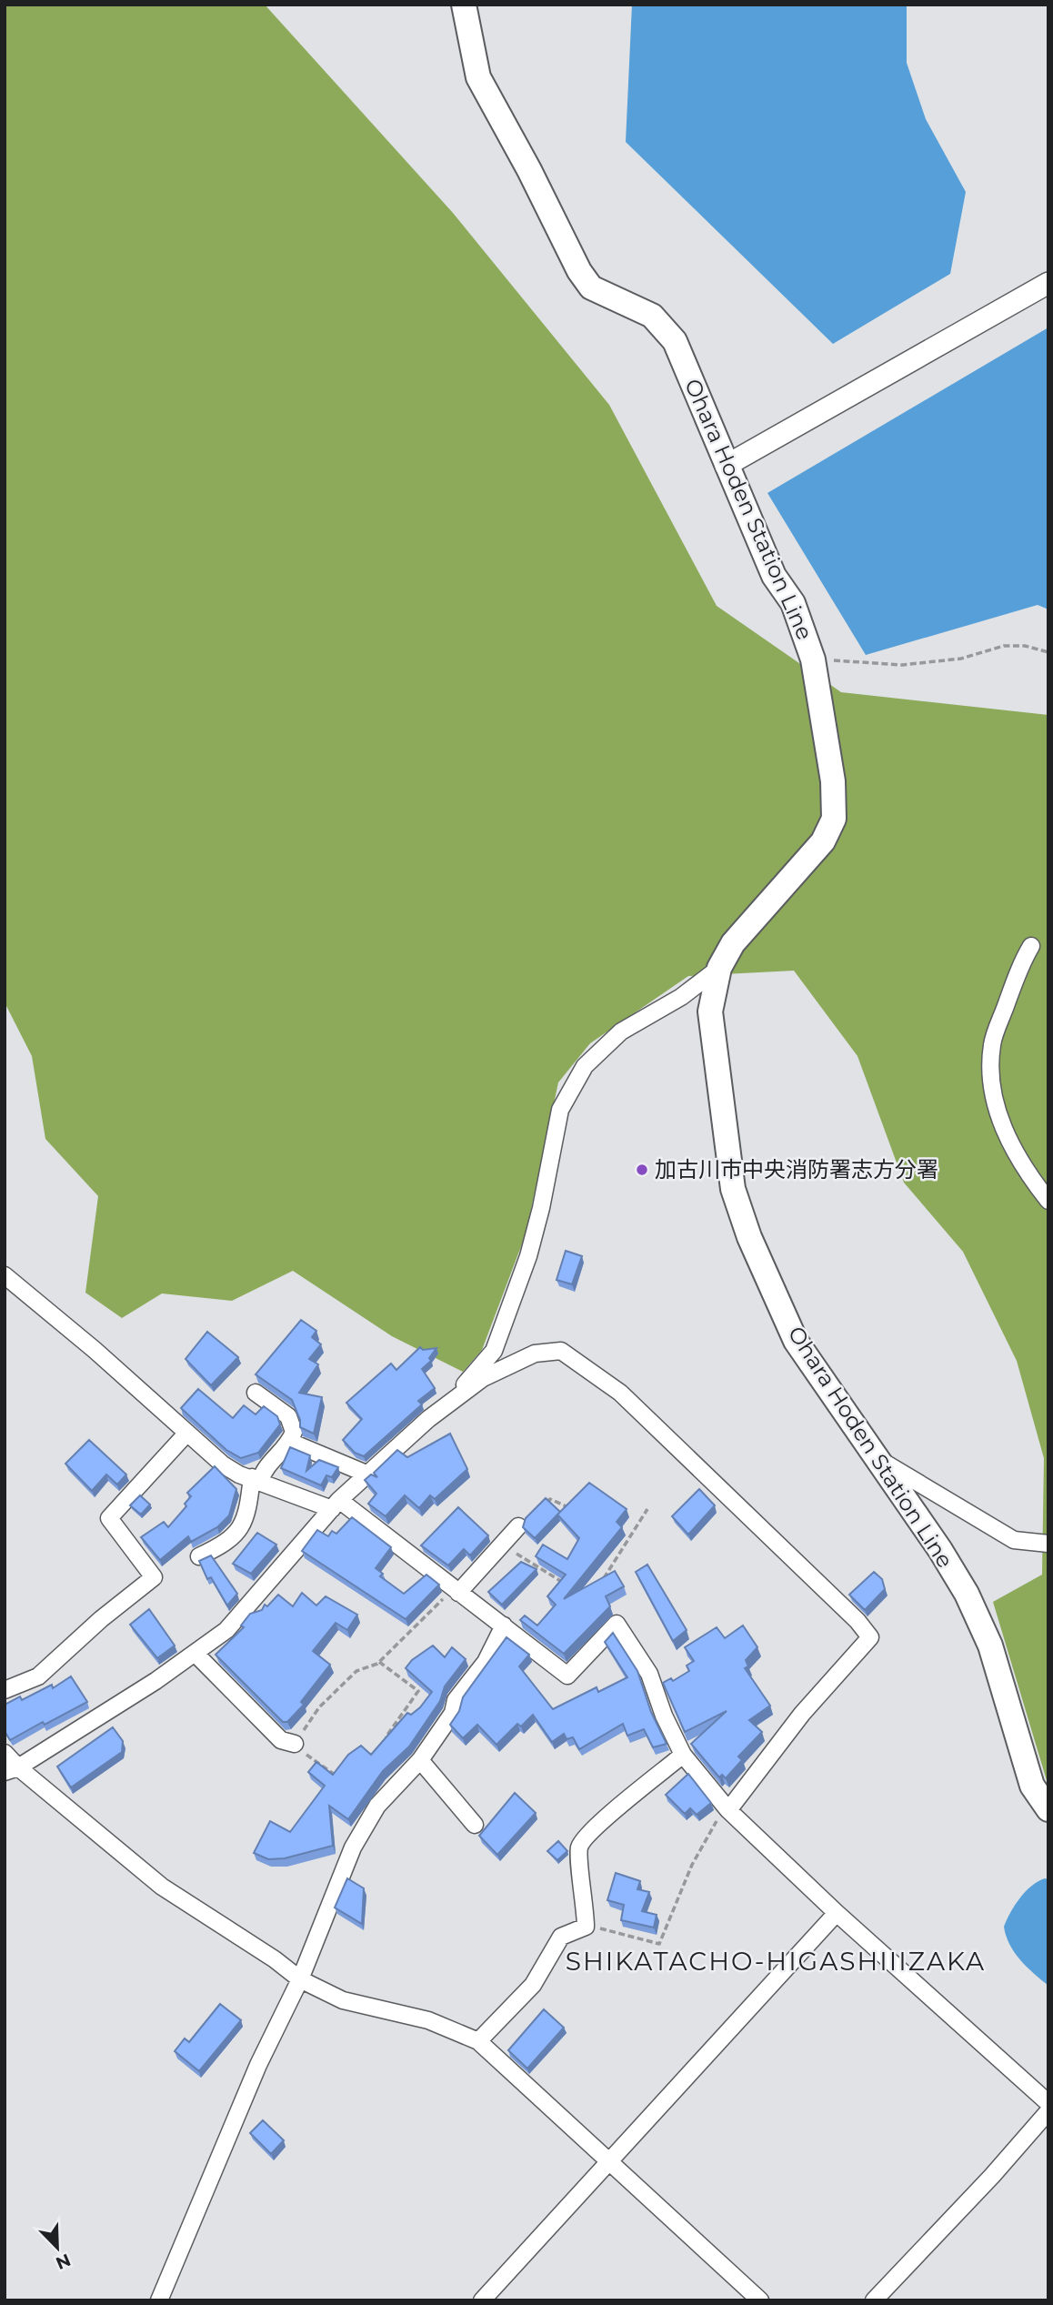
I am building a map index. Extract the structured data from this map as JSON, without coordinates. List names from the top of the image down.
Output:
{
  "streets": {
    "main road": ["Ohara Hoden Station Line"]
  },
  "districts": ["SHIKATACHO-HIGASHIIIZAKA"],
  "places": ["加古川市中央消防署志方分署"],
  "north": "bottom right"
}
